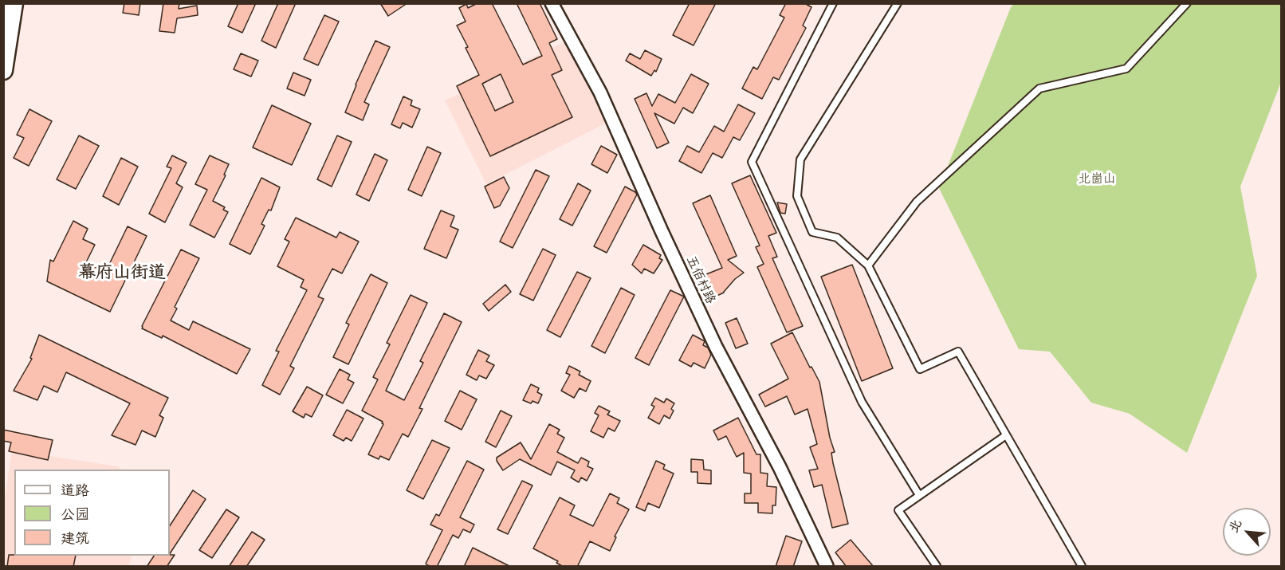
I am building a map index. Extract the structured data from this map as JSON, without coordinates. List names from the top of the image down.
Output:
{
  "streets": {
    "street": ["五佰村路"]
  },
  "districts": ["幕府山街道"],
  "parks": ["北崮山"],
  "legend": ["道路", "公园", "建筑"],
  "north": "top left"
}
